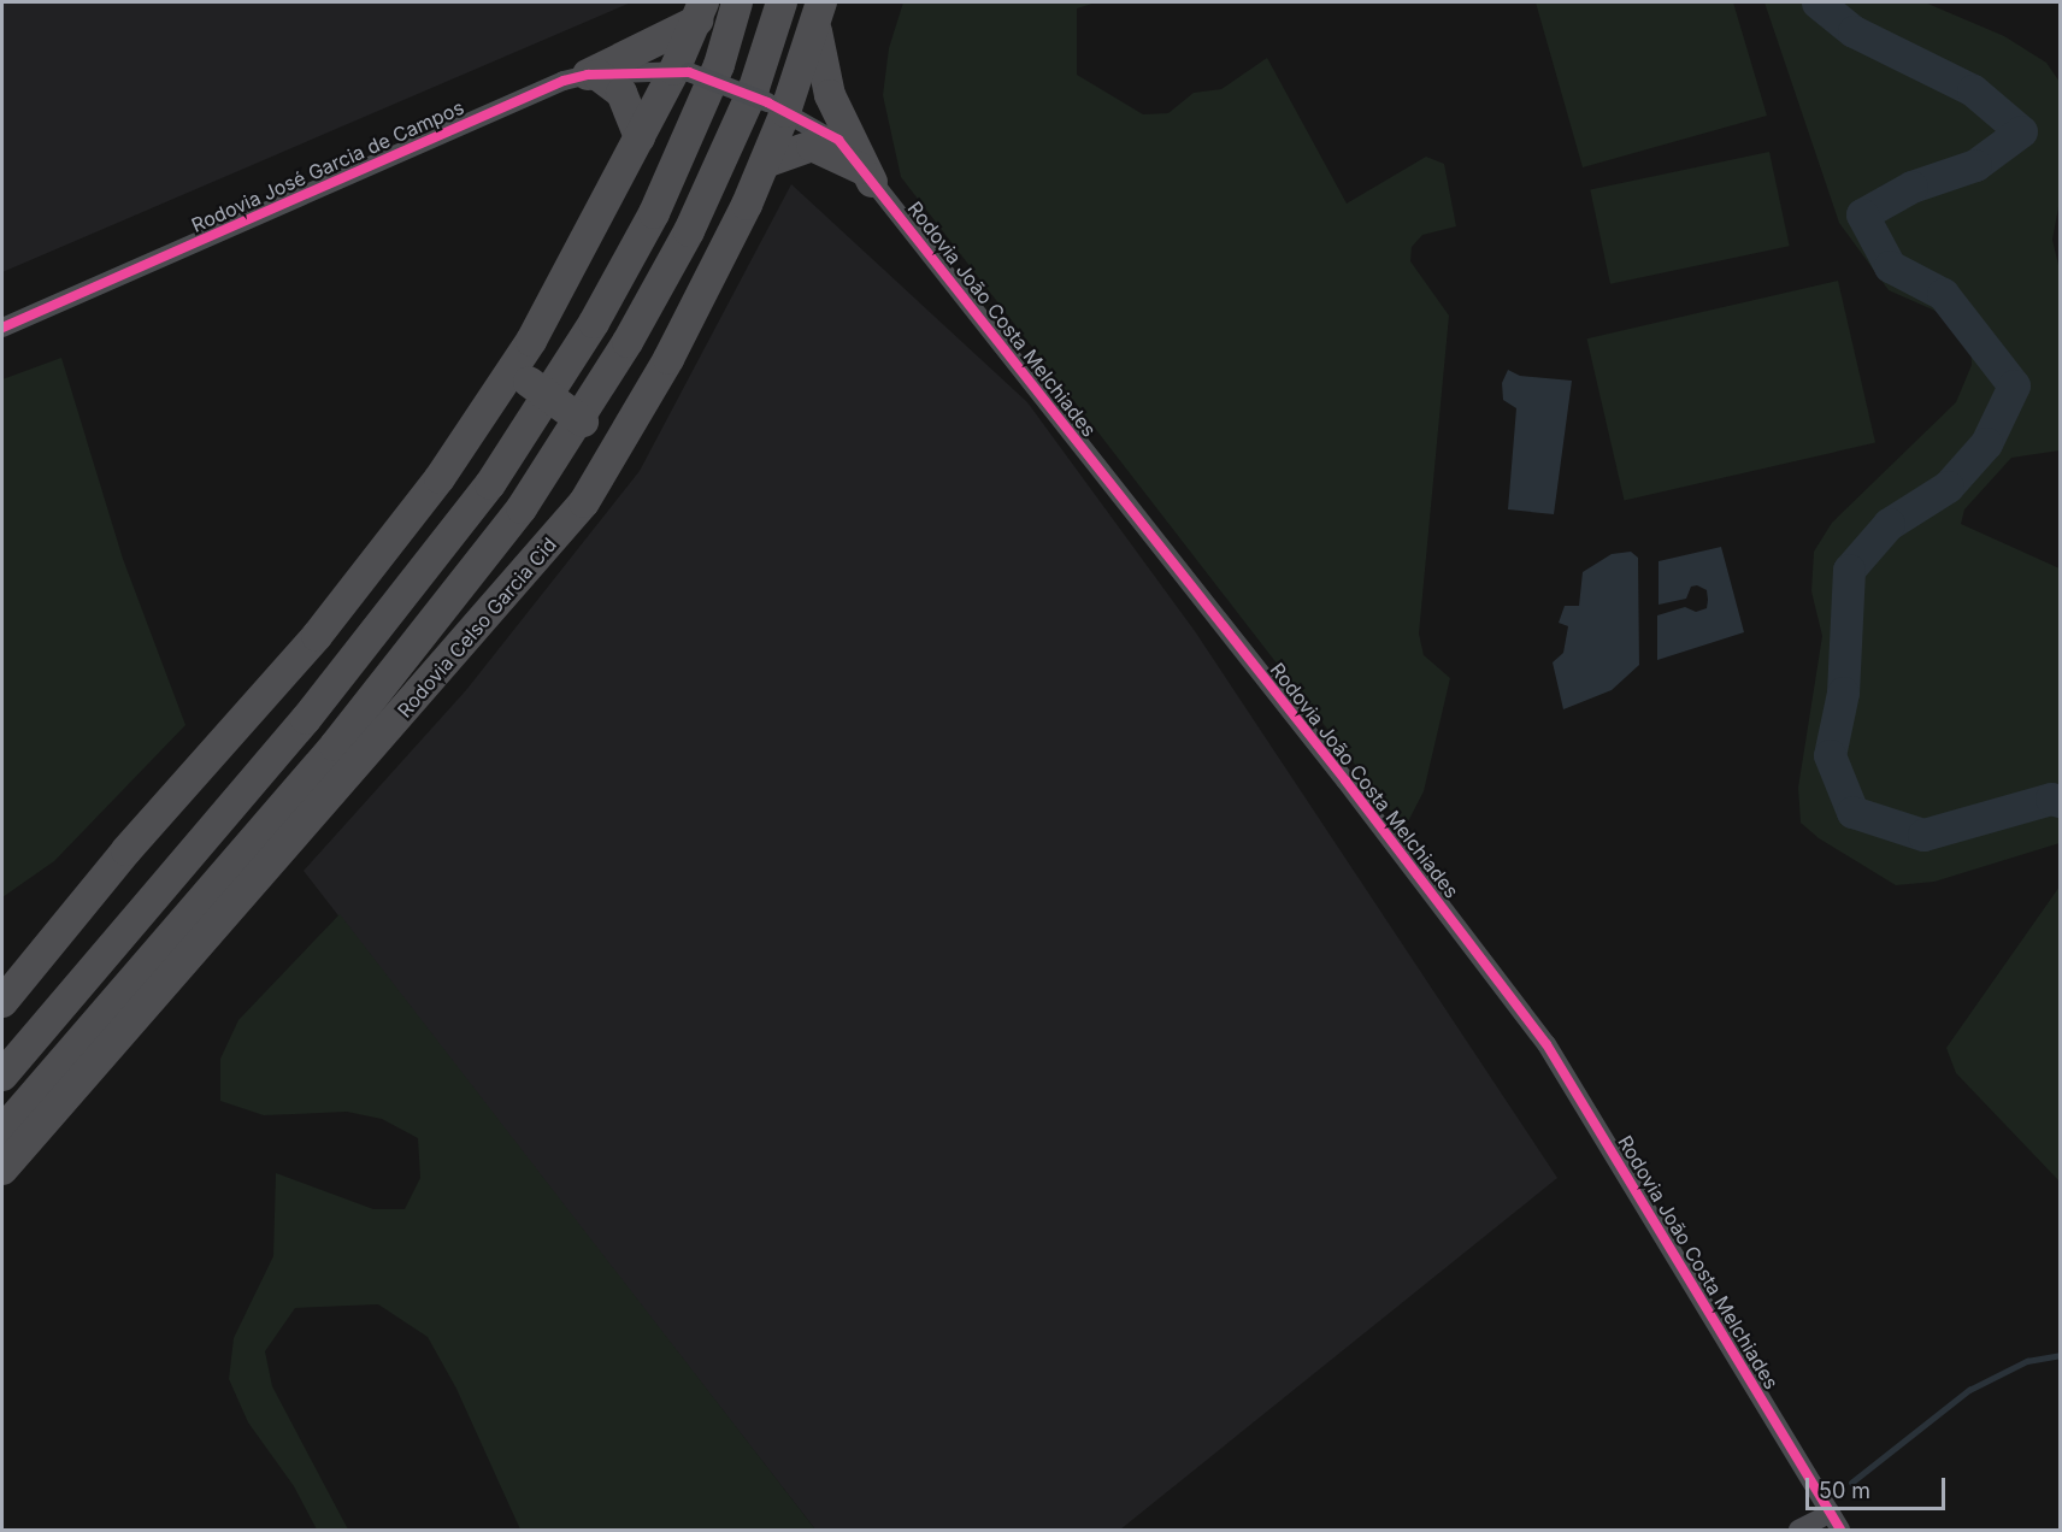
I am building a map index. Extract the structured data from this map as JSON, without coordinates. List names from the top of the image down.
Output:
{
  "streets": {
    "highway": ["Rodovia Celso Garcia Cid"],
    "street": ["Rodovia José Garcia de Campos", "Rodovia João Costa Melchiades"]
  },
  "crossings": [
    ["Rodovia José Garcia de Campos", "Rodovia João Costa Melchiades"],
    ["Rodovia João Costa Melchiades", "Rodovia Celso Garcia Cid"]
  ],
  "scale_bar": "50 m"
}
